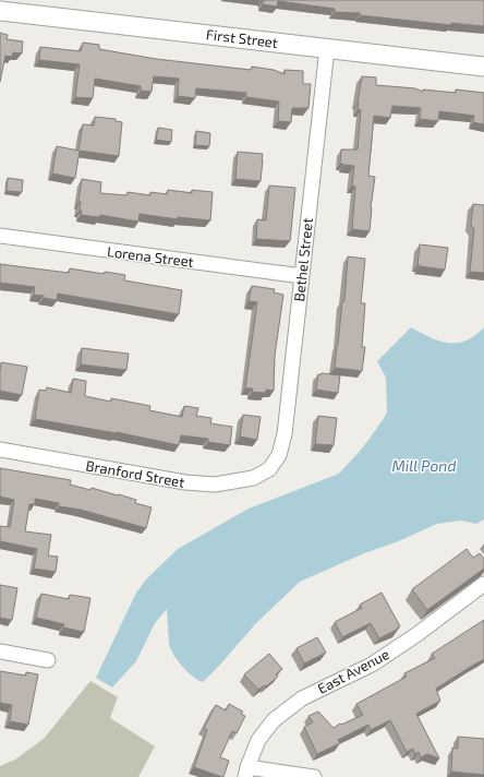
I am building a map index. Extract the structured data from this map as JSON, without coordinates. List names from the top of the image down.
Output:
{
  "streets": {
    "street": [
      "First Street",
      "Lorena Street",
      "Bethel Street",
      "Branford Street",
      "East Avenue"
    ]
  },
  "crossings": [
    ["First Street", "Bethel Street"],
    ["Lorena Street", "Bethel Street"],
    ["Bethel Street", "Branford Street"]
  ],
  "water": ["Mill Pond"]
}
